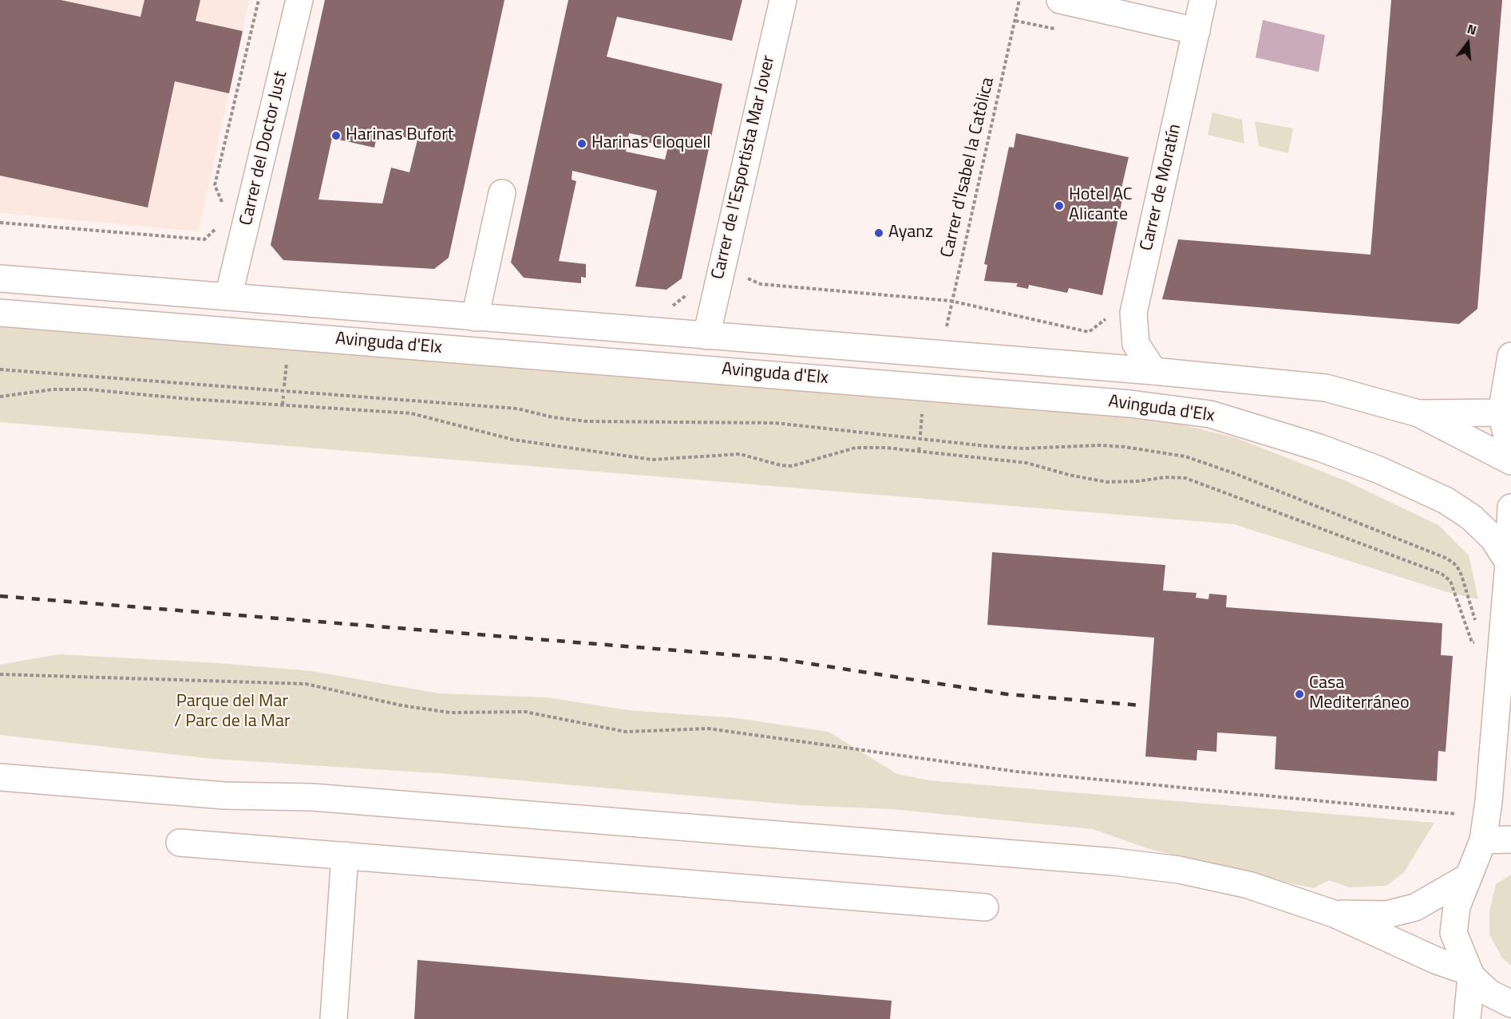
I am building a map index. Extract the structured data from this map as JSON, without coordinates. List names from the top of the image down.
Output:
{
  "streets": {
    "street": [
      "Carrer del Doctor Just",
      "Carrer de l'Esportista Mar Jover",
      "Carrer de Moratín",
      "Avinguda d'Elx"
    ],
    "path": ["Carrer d'Isabel la Catòlica"]
  },
  "crossings": [
    ["Carrer del Doctor Just", "Avinguda d'Elx"],
    ["Carrer de l'Esportista Mar Jover", "Avinguda d'Elx"],
    ["Carrer de Moratín", "Avinguda d'Elx"]
  ],
  "parks": ["Parque del Mar / Parc de la Mar"],
  "places": [
    "Harinas Bufort",
    "Harinas Cloquell",
    "Hotel AC Alicante",
    "Ayanz",
    "Casa Mediterráneo"
  ],
  "north": "top"
}
